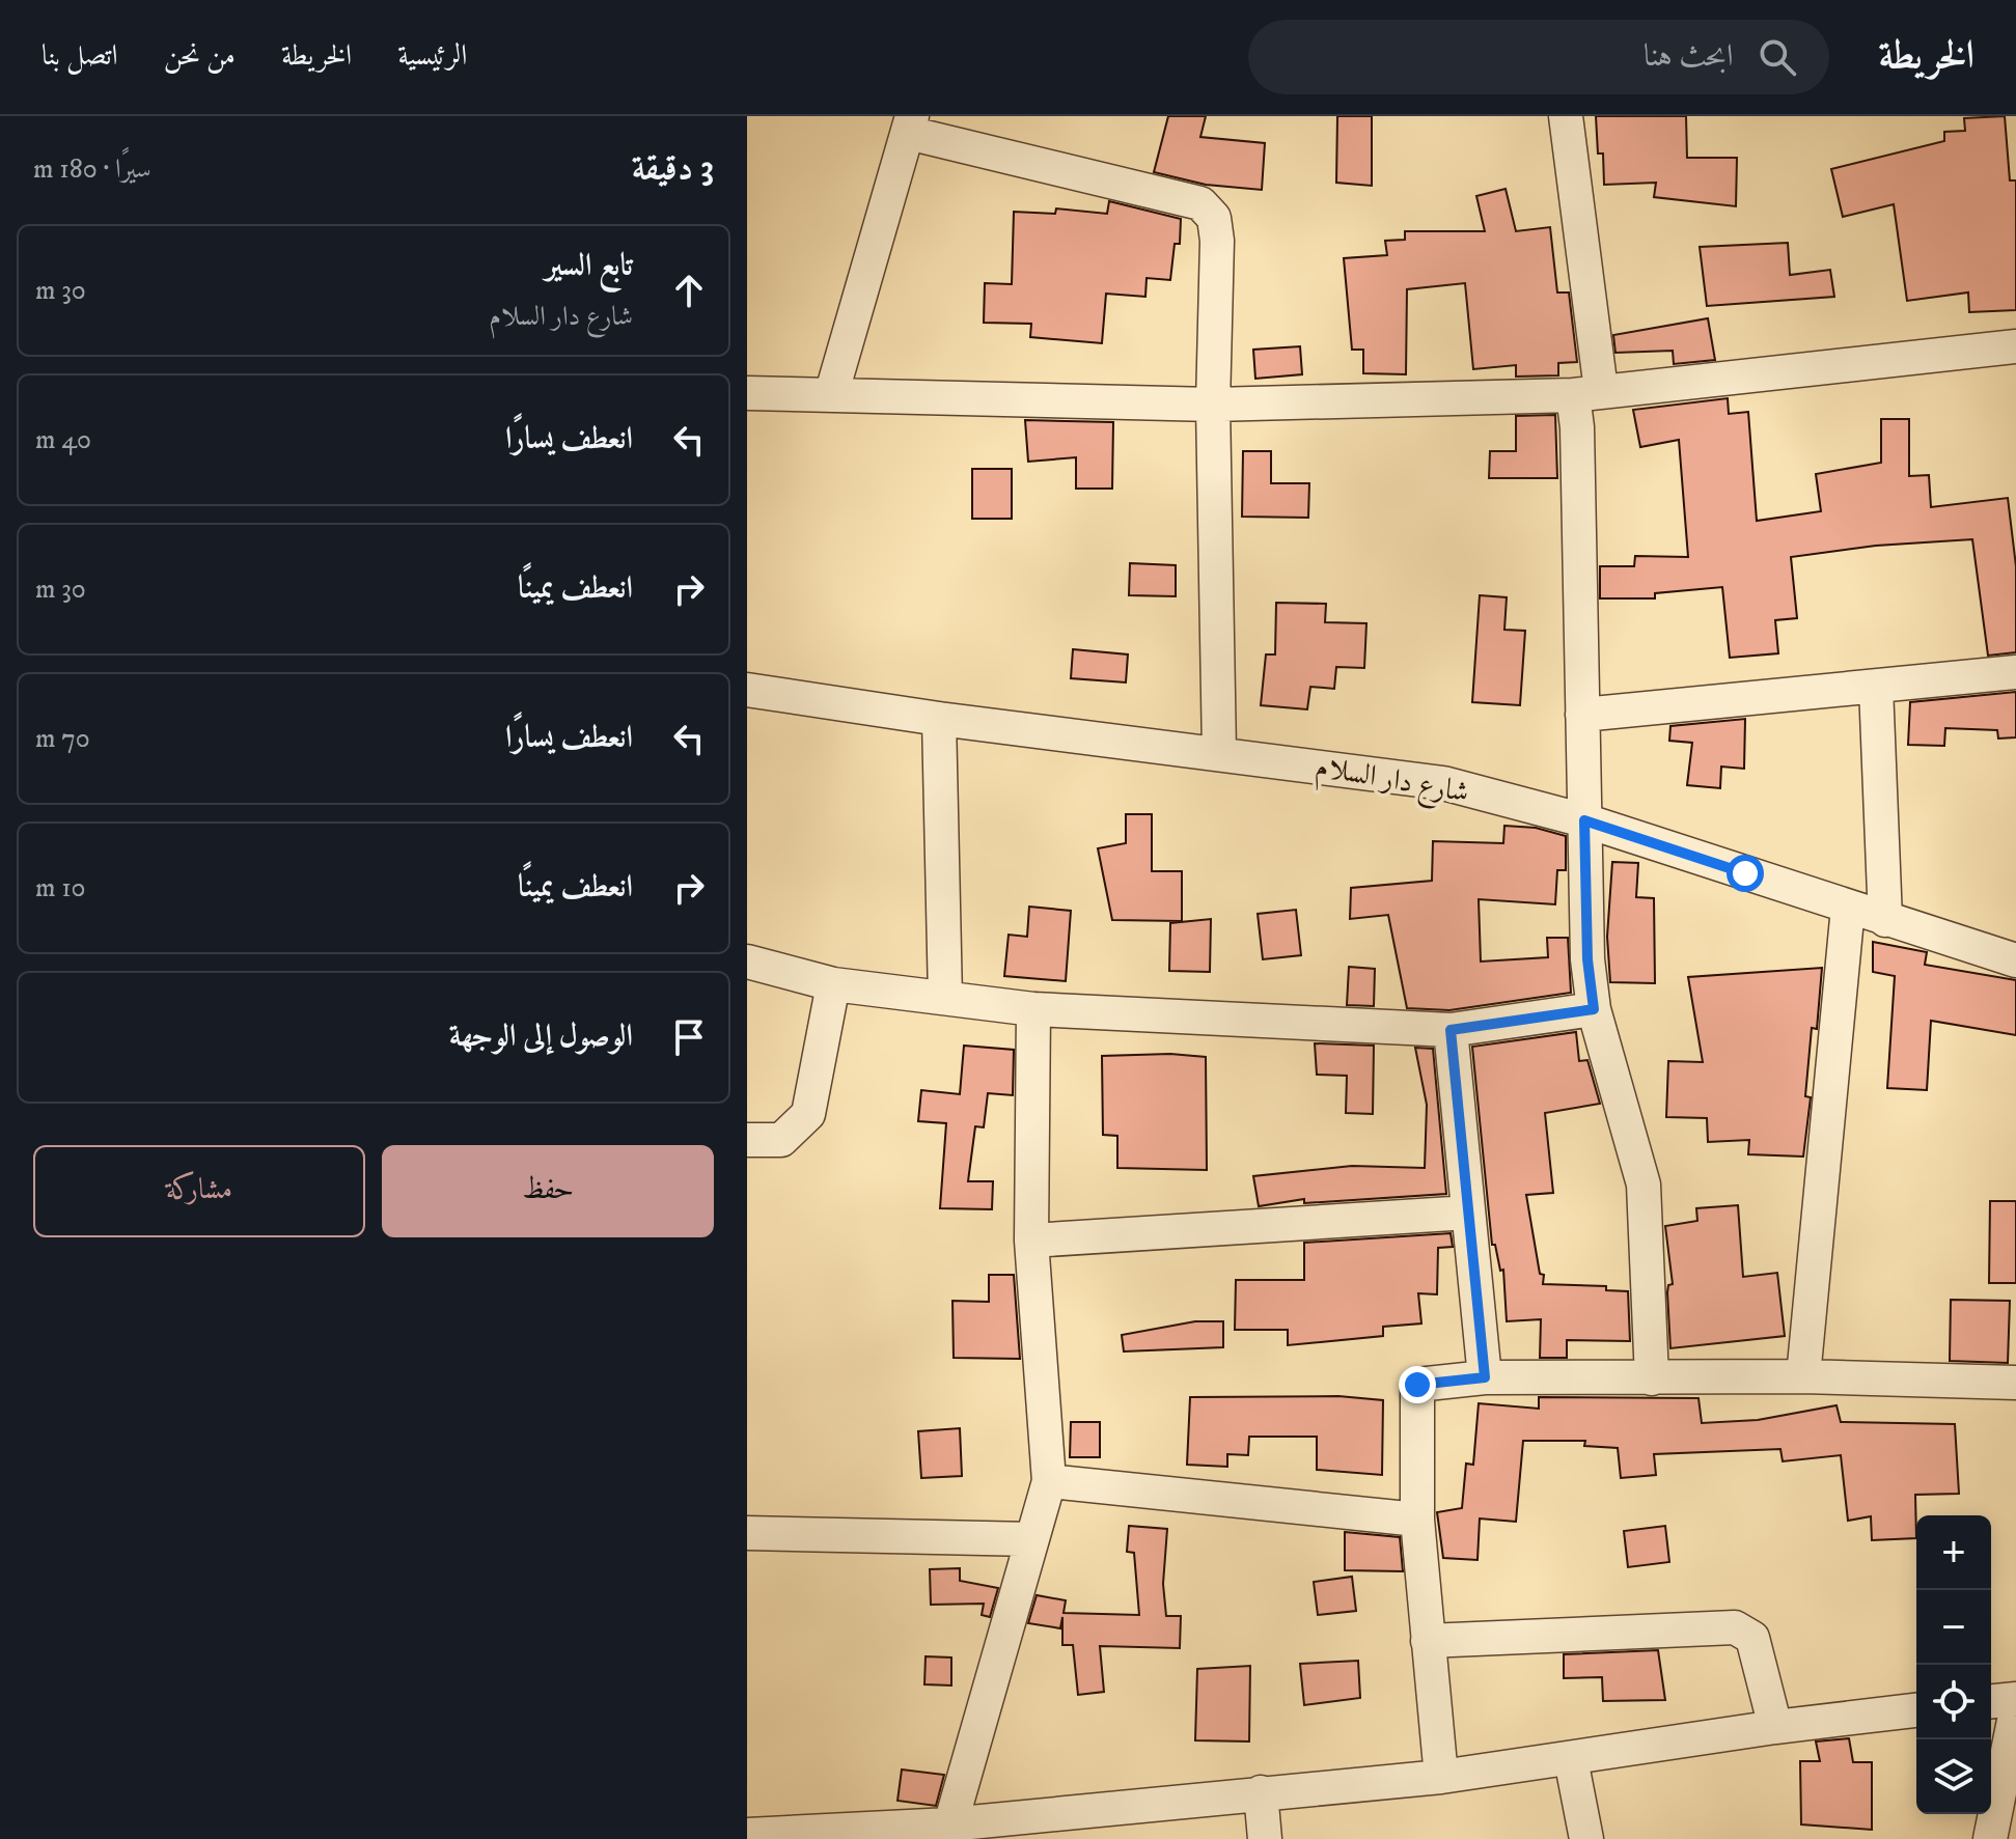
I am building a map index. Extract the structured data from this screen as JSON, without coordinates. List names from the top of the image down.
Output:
{
  "streets": {
    "street": ["شارع دار السلام"]
  },
  "page": {
    "header": "الخريطة",
    "search": "ابحث هنا",
    "nav": [
      "الرئيسية",
      "الخريطة",
      "من نحن",
      "اتصل بنا"
    ],
    "heading": ["3 دقيقة", "سيرًا · 180 m"],
    "list": [
      ["تابع السير", "شارع دار السلام", "30 m"],
      ["انعطف يسارًا", "40 m"],
      ["انعطف يمينًا", "30 m"],
      ["انعطف يسارًا", "70 m"],
      ["انعطف يمينًا", "10 m"],
      "الوصول إلى الوجهة"
    ],
    "buttons": ["حفظ", "مشاركة"],
    "map_buttons": ["+", "−"]
  }
}
